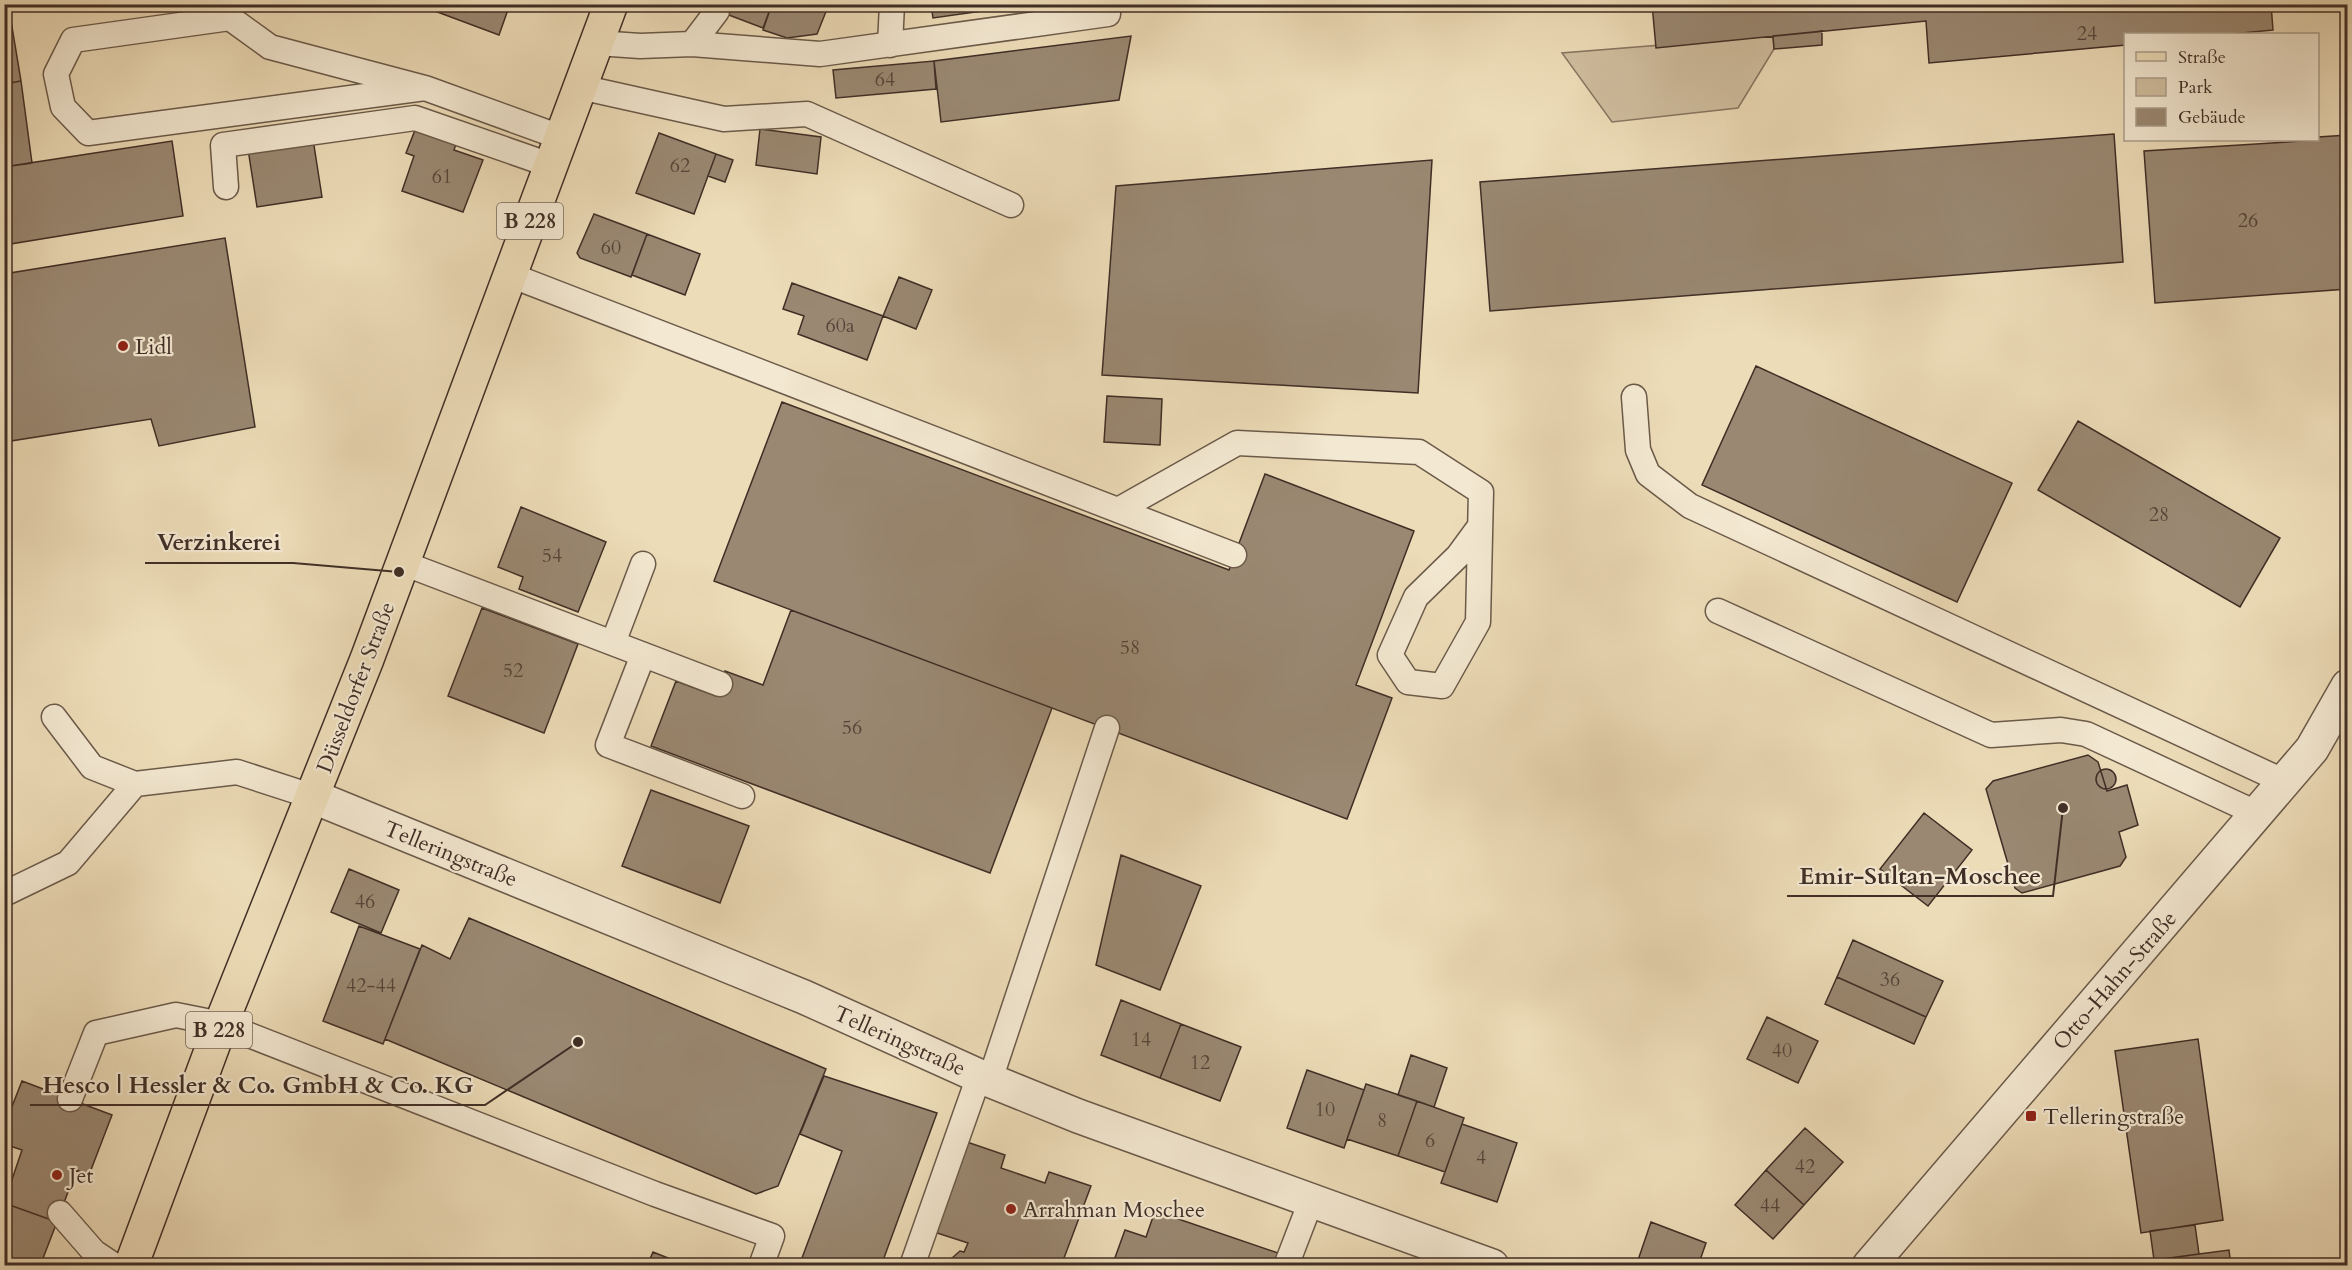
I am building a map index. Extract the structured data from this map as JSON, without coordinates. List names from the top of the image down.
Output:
{
  "streets": {
    "main road": ["B 228", "Düsseldorfer Straße"],
    "street": ["Telleringstraße", "Otto-Hahn-Straße"]
  },
  "crossings": [
    ["Düsseldorfer Straße", "Telleringstraße"]
  ],
  "places": {
    "other": [
      "Lidl",
      "Verzinkerei",
      "Emir-Sultan-Moschee",
      "Hesco | Hessler & Co. GmbH & Co. KG",
      "Jet",
      "Arrahman Moschee"
    ],
    "transit": ["Telleringstraße"]
  },
  "house_numbers": [
    "24",
    "64",
    "62",
    "61",
    "26",
    "60",
    "60a",
    "28",
    "54",
    "58",
    "52",
    "56",
    "46",
    "36",
    "42-44",
    "14",
    "40",
    "12",
    "10",
    "8",
    "6",
    "4",
    "42",
    "44"
  ],
  "legend": ["Straße", "Park", "Gebäude"]
}
